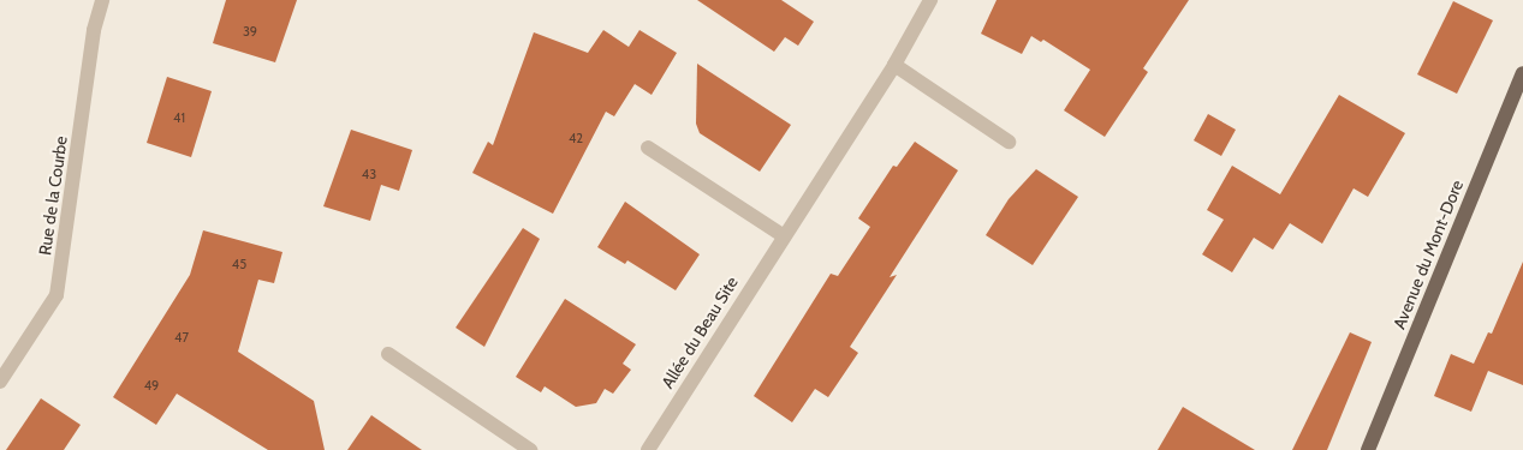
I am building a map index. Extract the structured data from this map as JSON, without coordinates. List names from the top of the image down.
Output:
{
  "streets": {
    "main road": ["Avenue du Mont-Dore"],
    "street": ["Rue de la Courbe", "Allée du Beau Site"]
  },
  "house_numbers": [
    "39",
    "41",
    "42",
    "43",
    "45",
    "47",
    "49"
  ]
}
